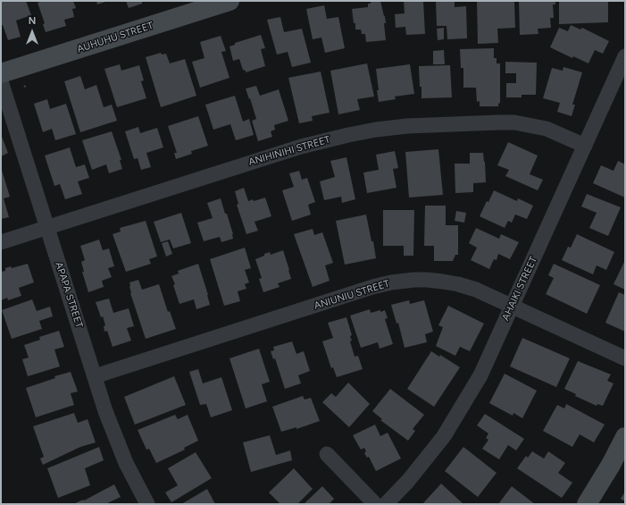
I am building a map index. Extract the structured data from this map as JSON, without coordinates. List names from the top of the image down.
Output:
{
  "streets": {
    "street": [
      "AUHUHU STREET",
      "ANIHINIHI STREET",
      "AHAIKI STREET",
      "APAPA STREET",
      "ANIUNIU STREET"
    ]
  },
  "crossings": [
    ["ANIHINIHI STREET", "AHAIKI STREET"],
    ["ANIHINIHI STREET", "APAPA STREET"],
    ["AHAIKI STREET", "ANIUNIU STREET"],
    ["APAPA STREET", "ANIUNIU STREET"]
  ],
  "north": "top"
}
